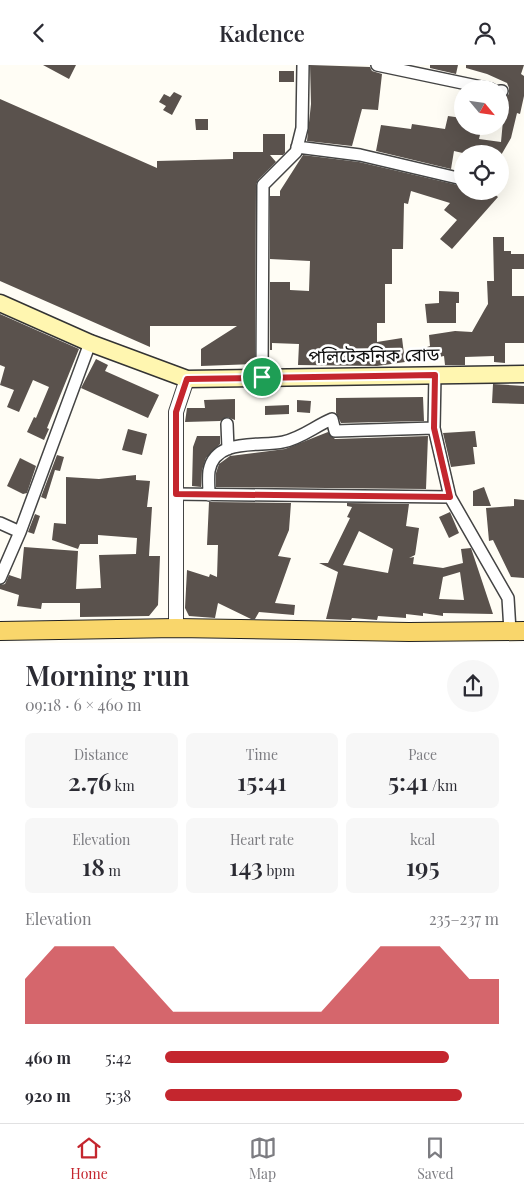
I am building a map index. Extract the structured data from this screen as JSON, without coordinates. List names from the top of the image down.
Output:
{
  "streets": {
    "main road": ["পলিটেকনিক রোড"]
  },
  "north": "bottom right",
  "page": {
    "header": "Kadence",
    "heading": ["Morning run", "09:18 · 6 × 460 m"],
    "stats": [
      ["Distance", "2.76 km"],
      ["Time", "15:41"],
      ["Pace", "5:41 /km"],
      ["Elevation", "18 m"],
      ["Heart rate", "143 bpm"],
      ["kcal", "195"]
    ],
    "chart": ["Elevation", "235–237 m"],
    "list": [
      {
        "name": "460 m",
        "note": "5:42"
      },
      {
        "name": "920 m",
        "note": "5:38"
      }
    ],
    "tabs": ["Home", "Map", "Saved"]
  }
}
